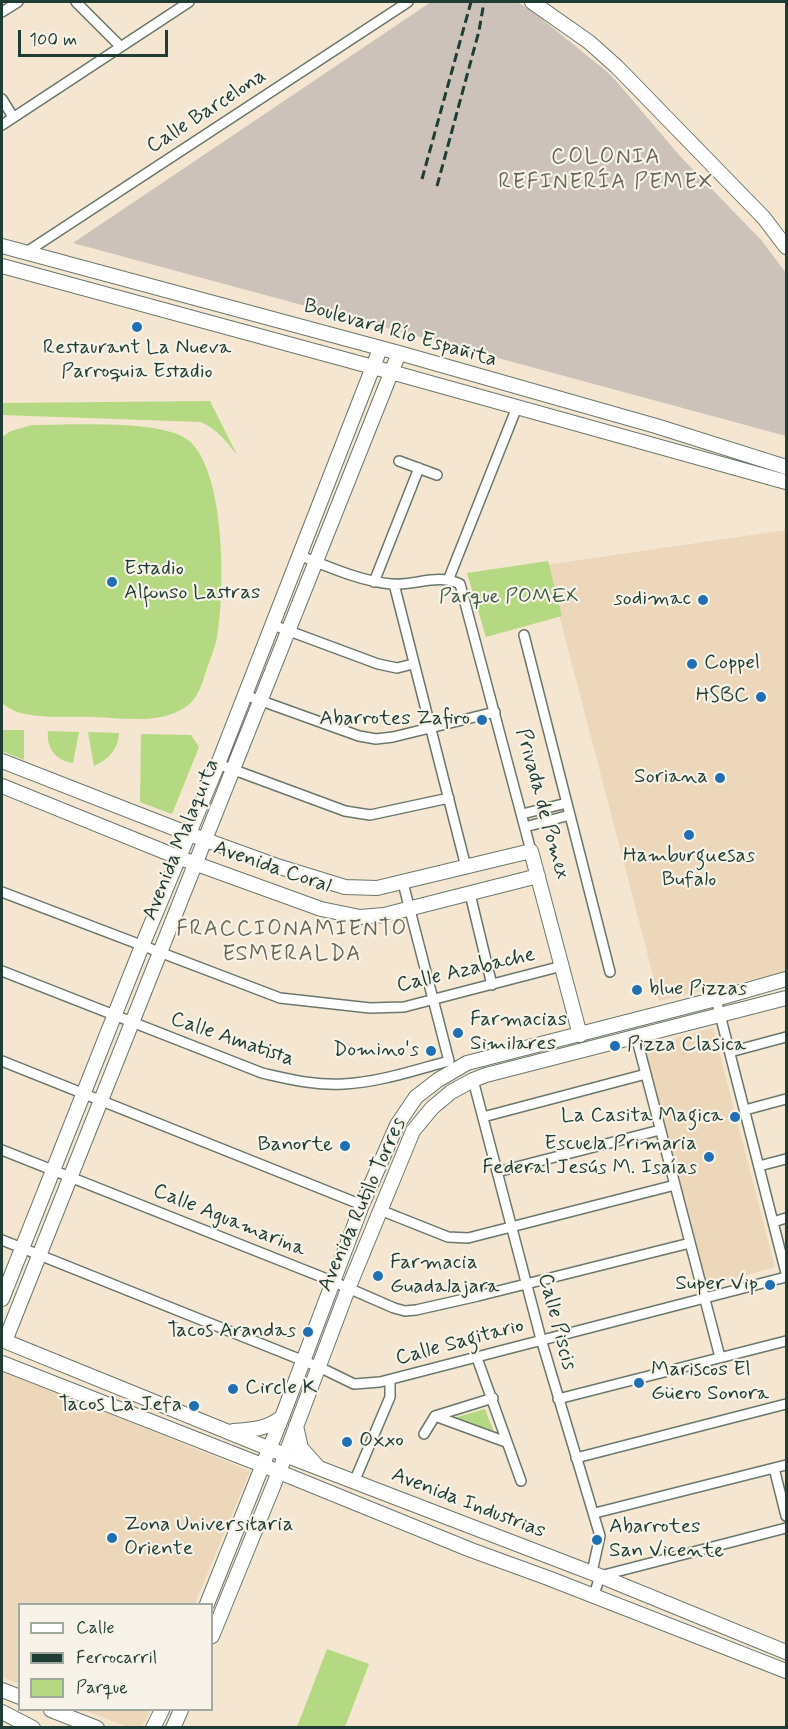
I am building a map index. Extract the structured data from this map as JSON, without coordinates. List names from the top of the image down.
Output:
{
  "streets": {
    "main road": [
      "Boulevard Río Españita",
      "Privada de Pomex",
      "Avenida Malaquita",
      "Avenida Coral",
      "Avenida Rutilo Torres",
      "Avenida Industrias"
    ],
    "street": [
      "Calle Barcelona",
      "Calle Azabache",
      "Calle Amatista",
      "Calle Aguamarina",
      "Calle Piscis",
      "Calle Sagitario"
    ]
  },
  "crossings": [
    ["Calle Barcelona", "Boulevard Río Españita"],
    ["Boulevard Río Españita", "Avenida Malaquita"],
    ["Privada de Pomex", "Avenida Coral"],
    ["Privada de Pomex", "Calle Azabache"],
    ["Privada de Pomex", "Avenida Rutilo Torres"],
    ["Avenida Malaquita", "Avenida Coral"],
    ["Avenida Malaquita", "Calle Azabache"],
    ["Avenida Malaquita", "Calle Amatista"],
    ["Avenida Malaquita", "Calle Aguamarina"],
    ["Avenida Malaquita", "Calle Sagitario"],
    ["Avenida Malaquita", "Avenida Industrias"],
    ["Calle Amatista", "Avenida Rutilo Torres"],
    ["Avenida Rutilo Torres", "Calle Aguamarina"],
    ["Avenida Rutilo Torres", "Calle Piscis"],
    ["Avenida Rutilo Torres", "Calle Sagitario"],
    ["Avenida Rutilo Torres", "Avenida Industrias"],
    ["Calle Aguamarina", "Calle Piscis"],
    ["Calle Piscis", "Calle Sagitario"],
    ["Calle Piscis", "Avenida Industrias"]
  ],
  "districts": ["COLONIA REFINERÍA PEMEX", "FRACCIONAMIENTO ESMERALDA"],
  "parks": ["Parque POMEX"],
  "places": [
    "Restaurant La Nueva Parroquia Estadio",
    "Estadio Alfonso Lastras",
    "sodimac",
    "Coppel",
    "HSBC",
    "Abarrotes Zafiro",
    "Soriana",
    "Hamburguesas Bufalo",
    "blue Pizzas",
    "Farmacias Similares",
    "Pizza Clasica",
    "Domino's",
    "La Casita Magica",
    "Banorte",
    "Escuela Primaria Federal Jesús M. Isaías",
    "Farmacia Guadalajara",
    "Super Vip",
    "Tacos Arandas",
    "Mariscos El Güero Sonora",
    "Circle K",
    "Tacos La Jefa",
    "Oxxo",
    "Zona Universitaria Oriente",
    "Abarrotes San Vicente"
  ],
  "legend": ["Calle", "Ferrocarril", "Parque"],
  "scale_bar": "100 m"
}
